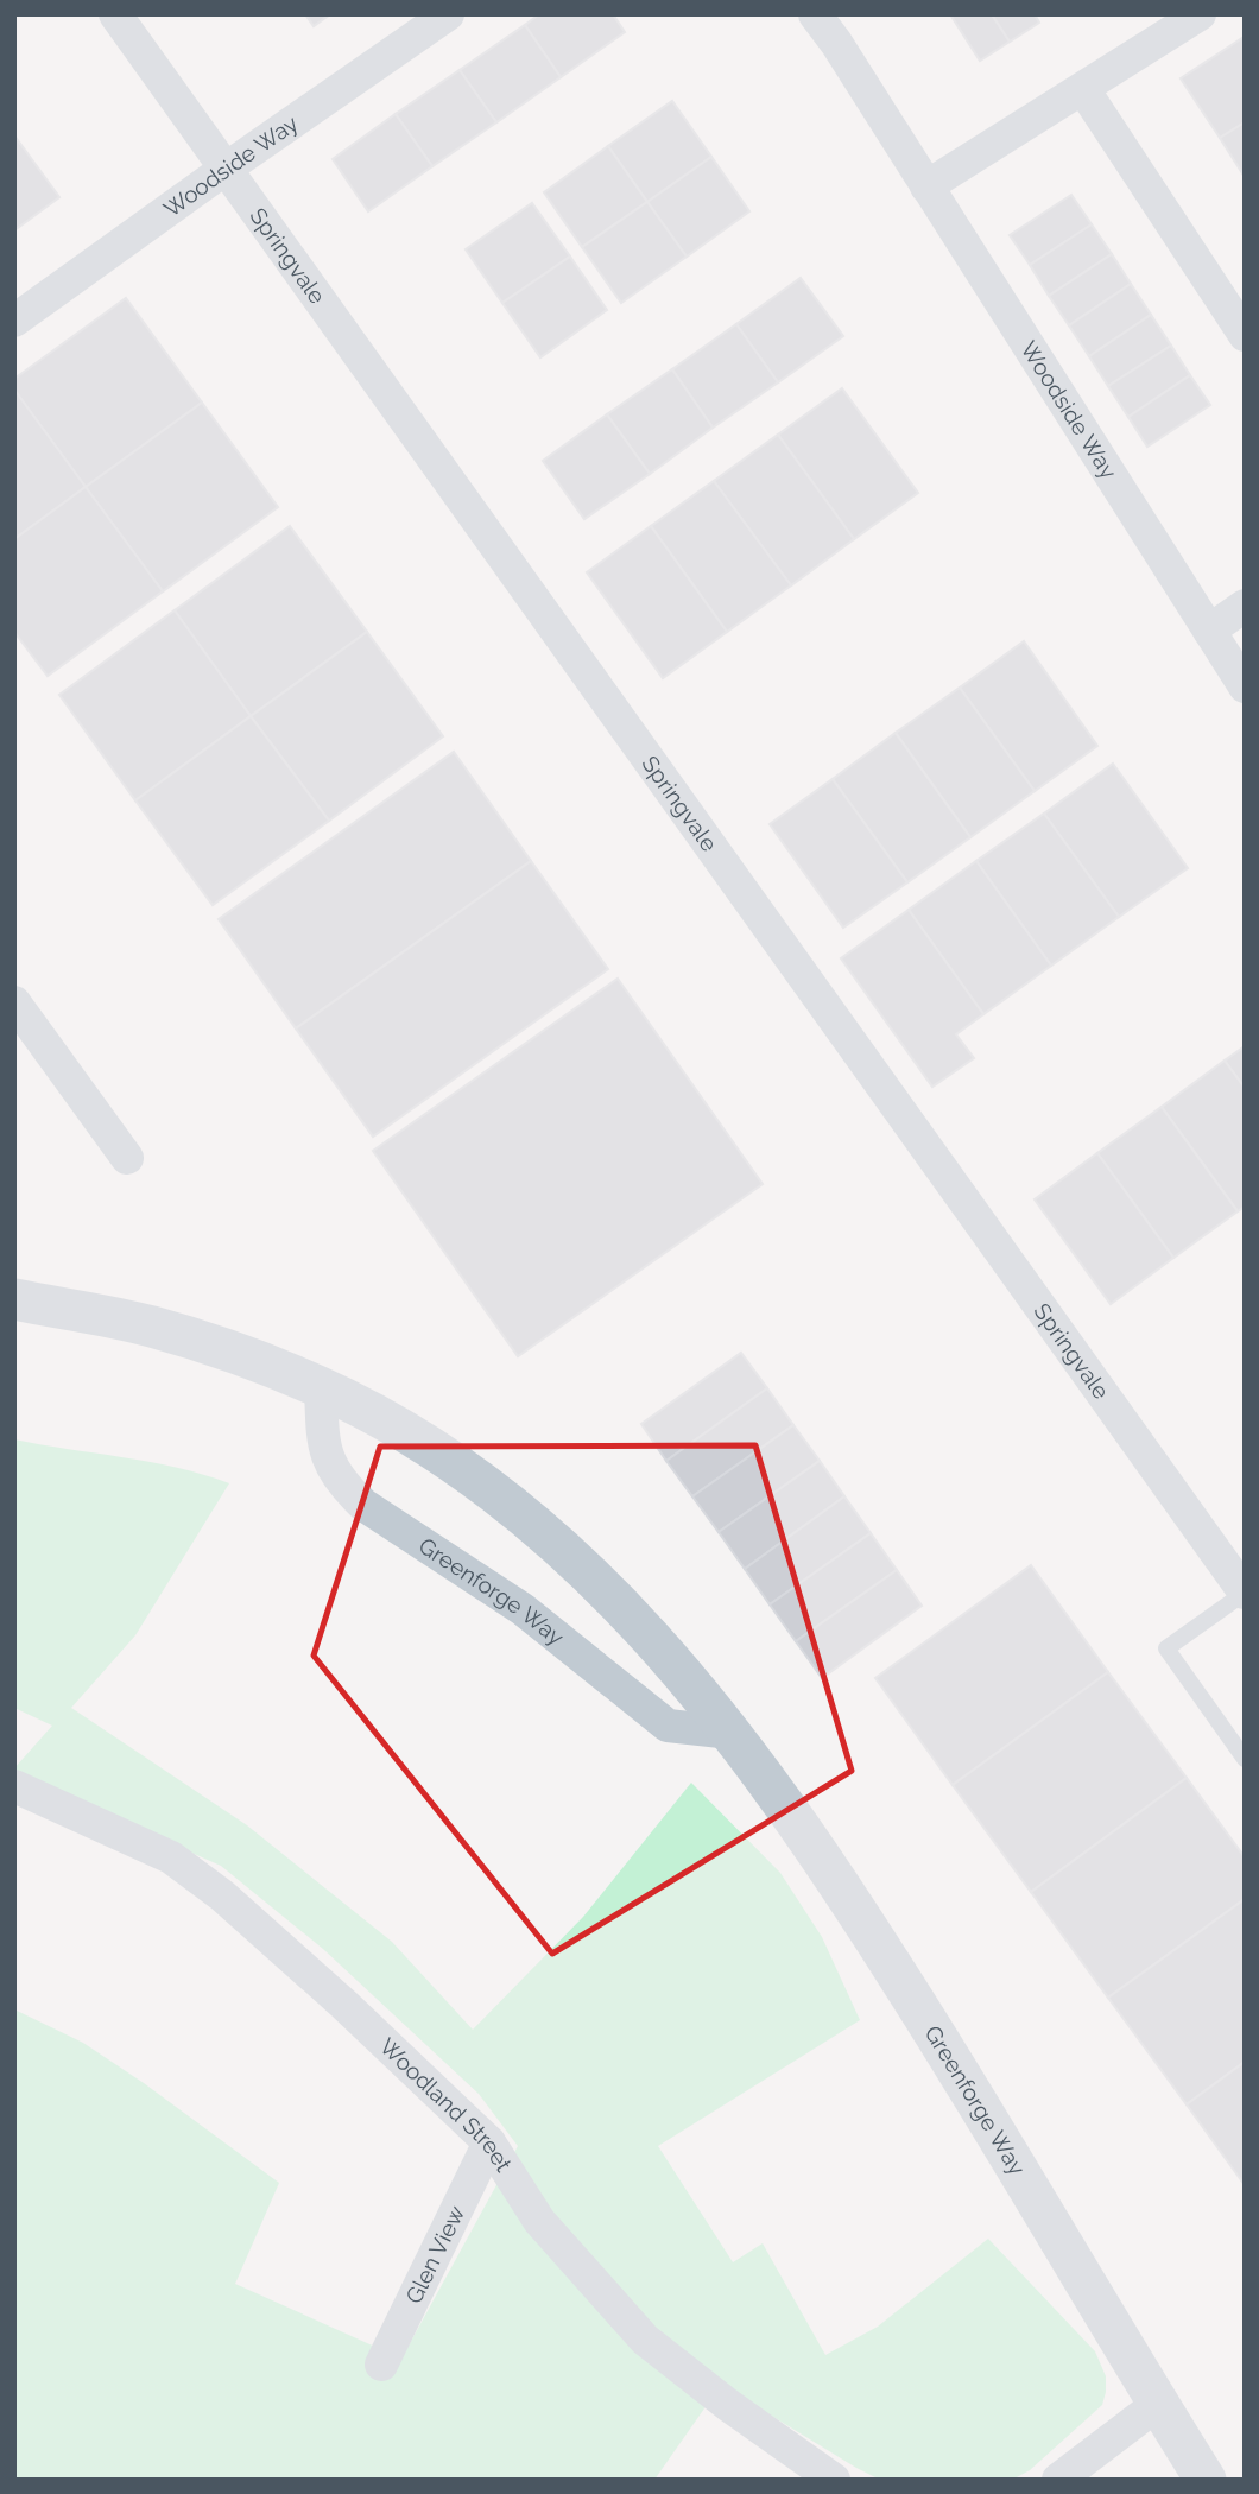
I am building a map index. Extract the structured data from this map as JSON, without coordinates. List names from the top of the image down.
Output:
{
  "streets": {
    "street": [
      "Woodside Way",
      "Springvale",
      "Greenforge Way",
      "Woodland Street",
      "Glen View"
    ]
  },
  "crossings": [
    ["Woodside Way", "Springvale"],
    ["Woodland Street", "Glen View"]
  ]
}
